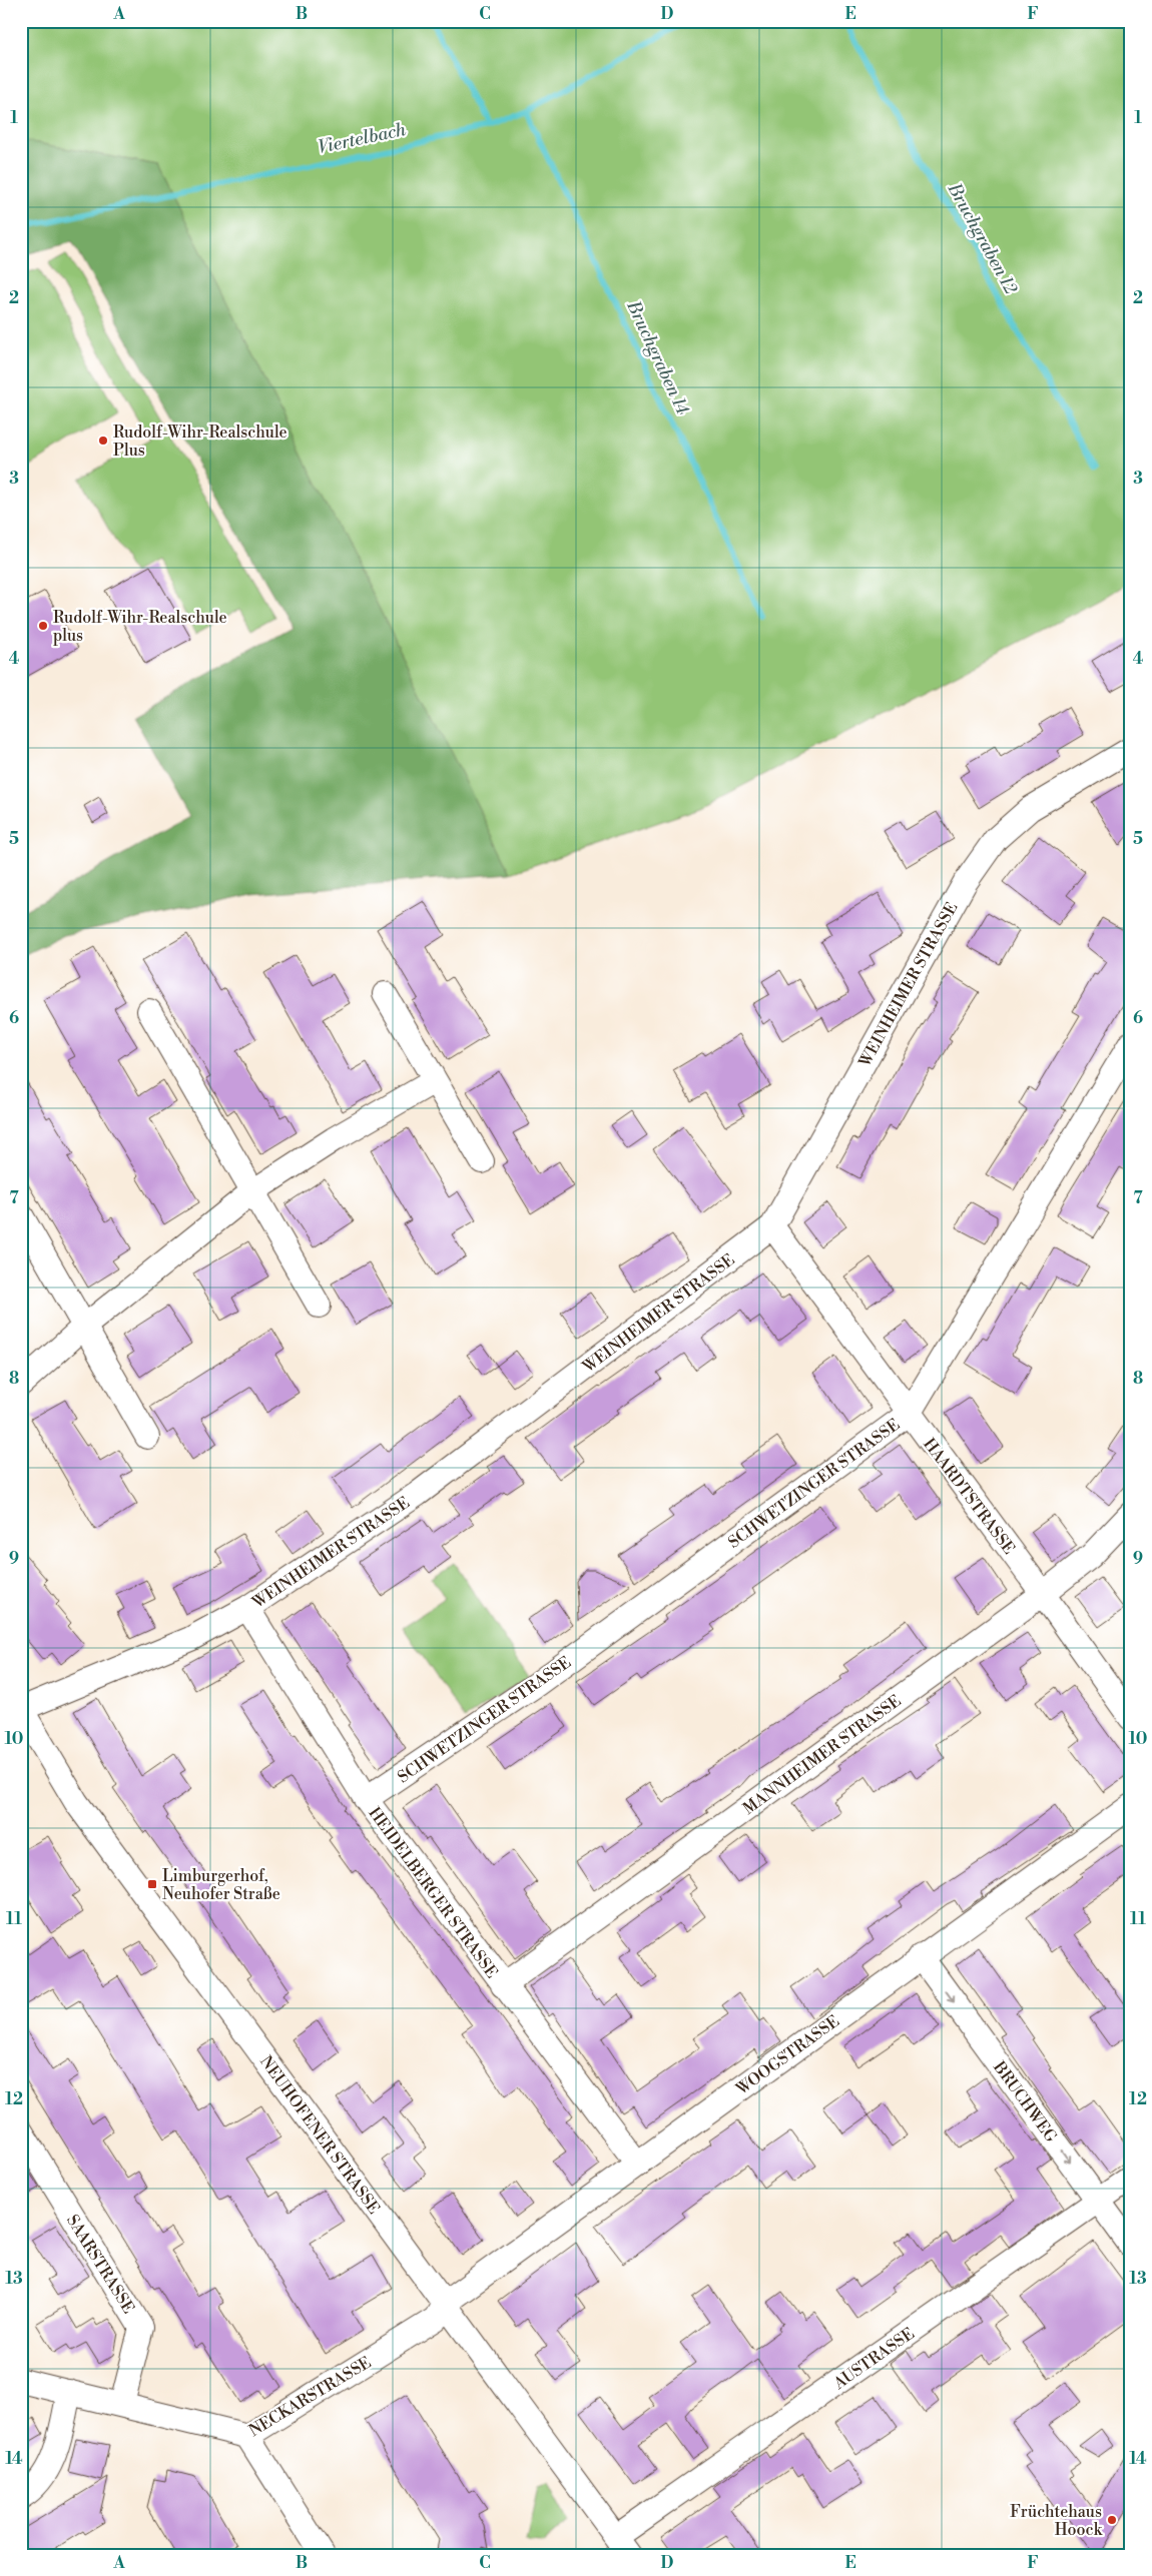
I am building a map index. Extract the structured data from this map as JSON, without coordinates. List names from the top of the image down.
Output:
{
  "streets": {
    "street": [
      "WEINHEIMER STRASSE",
      "SCHWETZINGER STRASSE",
      "HAARDTSTRASSE",
      "MANNHEIMER STRASSE",
      "HEIDELBERGER STRASSE",
      "WOOGSTRASSE",
      "BRUCHWEG",
      "NEUHOFENER STRASSE",
      "SAARSTRASSE",
      "AUSTRASSE",
      "NECKARSTRASSE"
    ]
  },
  "crossings": [
    ["WEINHEIMER STRASSE", "HAARDTSTRASSE"],
    ["WEINHEIMER STRASSE", "HEIDELBERGER STRASSE"],
    ["WEINHEIMER STRASSE", "NEUHOFENER STRASSE"],
    ["SCHWETZINGER STRASSE", "HAARDTSTRASSE"],
    ["SCHWETZINGER STRASSE", "HEIDELBERGER STRASSE"],
    ["HAARDTSTRASSE", "MANNHEIMER STRASSE"],
    ["MANNHEIMER STRASSE", "HEIDELBERGER STRASSE"],
    ["HEIDELBERGER STRASSE", "WOOGSTRASSE"],
    ["WOOGSTRASSE", "BRUCHWEG"],
    ["WOOGSTRASSE", "NEUHOFENER STRASSE"],
    ["WOOGSTRASSE", "NECKARSTRASSE"],
    ["BRUCHWEG", "AUSTRASSE"],
    ["NEUHOFENER STRASSE", "AUSTRASSE"],
    ["NEUHOFENER STRASSE", "NECKARSTRASSE"],
    ["SAARSTRASSE", "NECKARSTRASSE"]
  ],
  "one_way": ["BRUCHWEG"],
  "water": ["Viertelbach", "Bruchgraben 12", "Bruchgraben 14"],
  "places": {
    "other": ["Rudolf-Wihr-Realschule Plus", "Rudolf-Wihr-Realschule plus", "Früchtehaus Hoock"],
    "transit": ["Limburgerhof, Neuhofer Straße"]
  },
  "grid": {
    "columns": [
      "A",
      "B",
      "C",
      "D",
      "E",
      "F"
    ],
    "rows": [
      "1",
      "2",
      "3",
      "4",
      "5",
      "6",
      "7",
      "8",
      "9",
      "10",
      "11",
      "12",
      "13",
      "14"
    ]
  }
}
